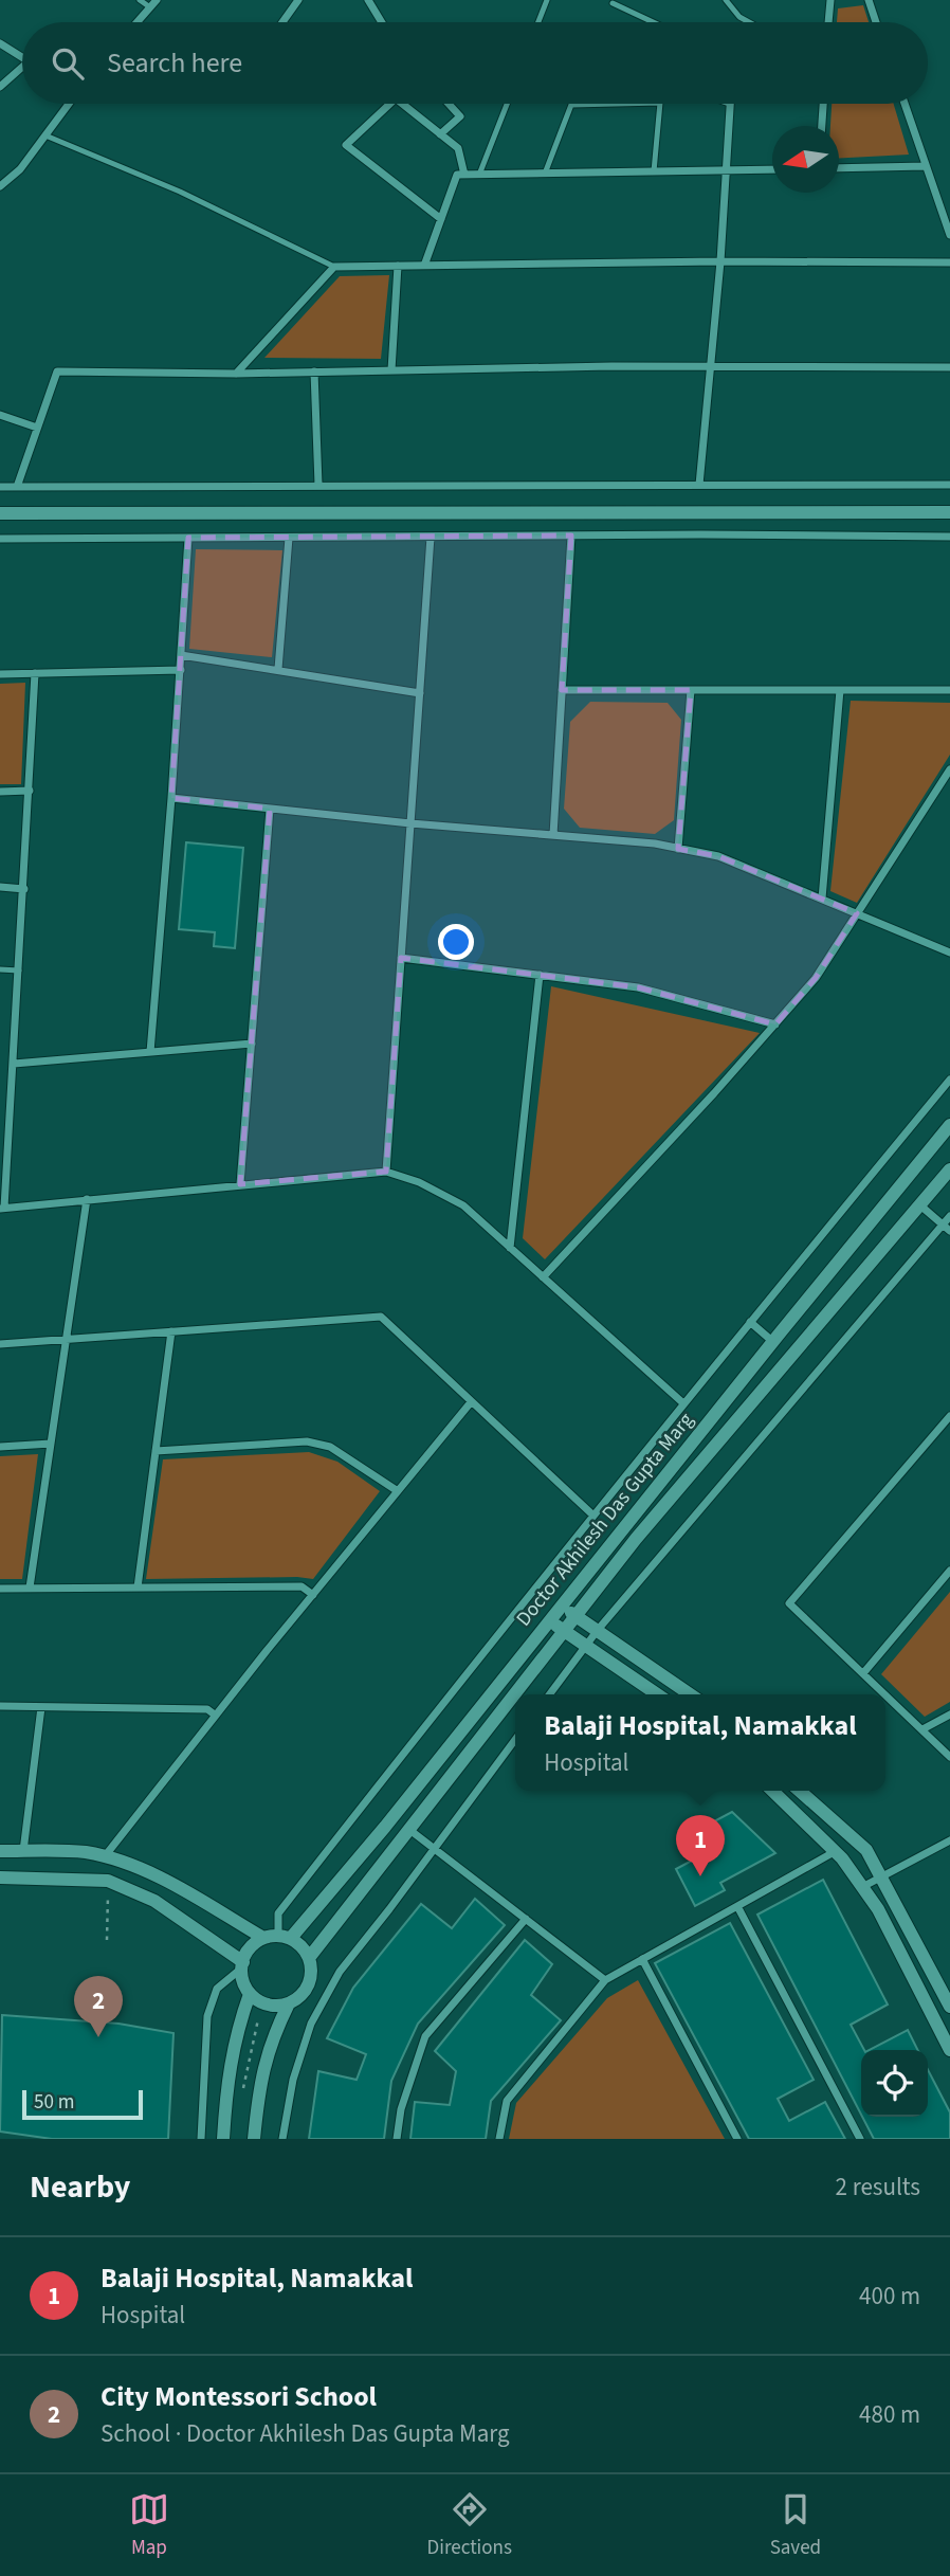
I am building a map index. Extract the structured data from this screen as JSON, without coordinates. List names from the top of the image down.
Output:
{
  "streets": {
    "street": ["Doctor Akhilesh Das Gupta Marg"]
  },
  "scale_bar": "50 m",
  "north": "left",
  "page": {
    "search": "Search here",
    "popup": ["Balaji Hospital, Namakkal", "Hospital"],
    "pins": ["1", "2"],
    "scale": "50 m",
    "heading": ["Nearby", "2 results"],
    "list": [
      {
        "mark": "1",
        "name": "Balaji Hospital, Namakkal",
        "note": "Hospital",
        "value": "400 m"
      },
      {
        "mark": "2",
        "name": "City Montessori School",
        "note": "School · Doctor Akhilesh Das Gupta Marg",
        "value": "480 m"
      }
    ],
    "nav": ["Map", "Directions", "Saved"]
  }
}
